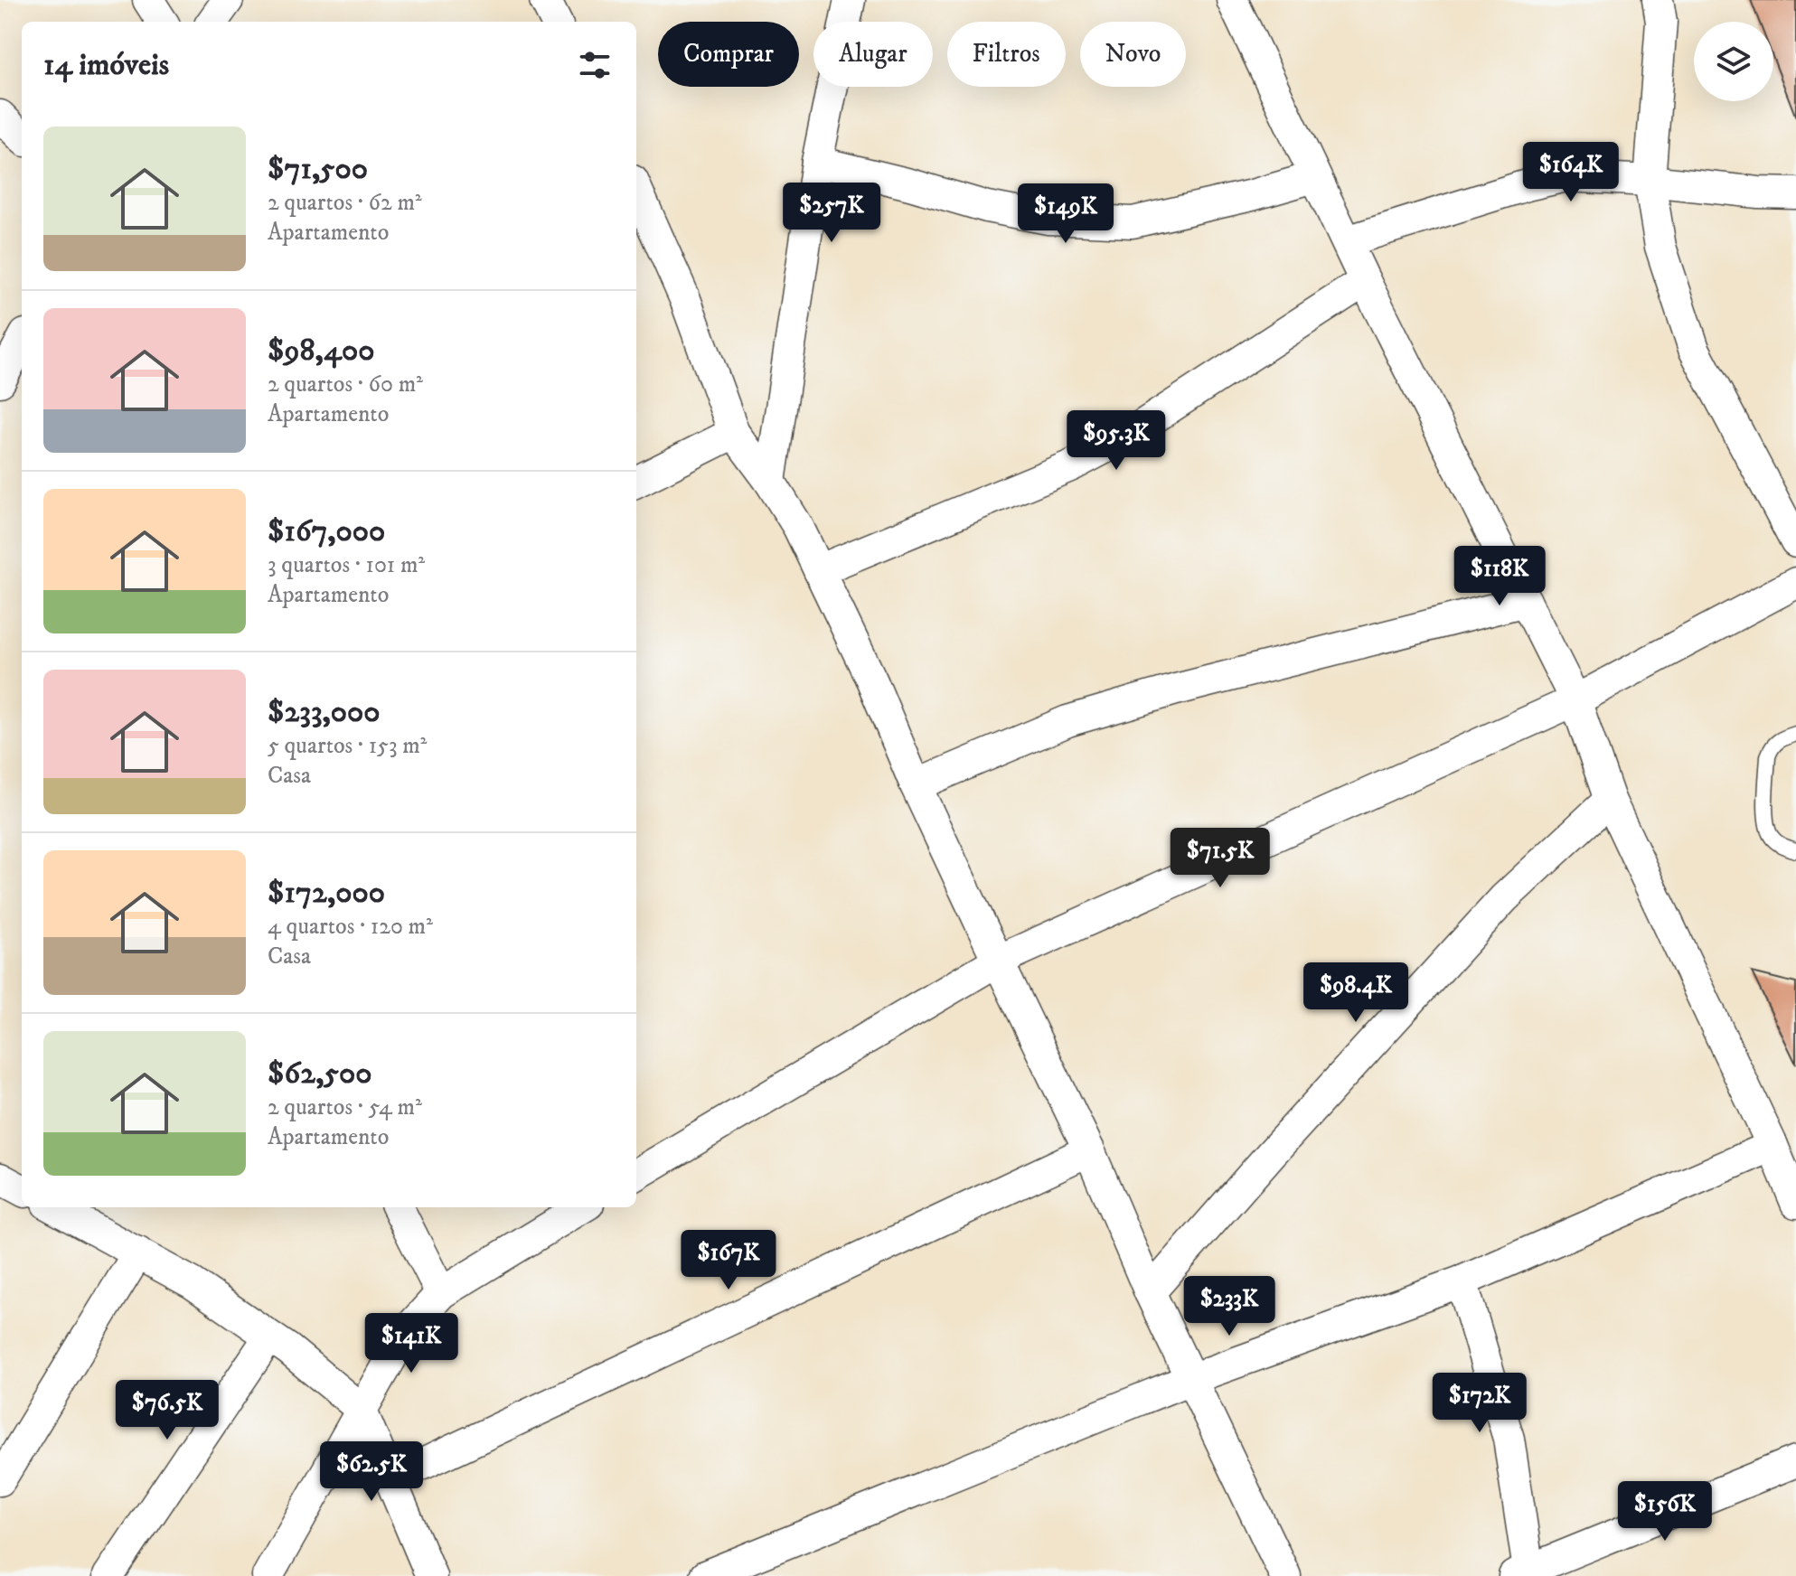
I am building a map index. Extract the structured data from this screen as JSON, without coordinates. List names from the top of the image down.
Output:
{
  "page": {
    "chip": [
      "Comprar",
      "Alugar",
      "Filtros",
      "Novo"
    ],
    "heading": "14 imóveis",
    "list": [
      {
        "name": "$71,500",
        "note": "2 quartos · 62 m² · Apartamento"
      },
      {
        "name": "$98,400",
        "note": "2 quartos · 60 m² · Apartamento"
      },
      {
        "name": "$167,000",
        "note": "3 quartos · 101 m² · Apartamento"
      },
      {
        "name": "$233,000",
        "note": "5 quartos · 153 m² · Casa"
      },
      {
        "name": "$172,000",
        "note": "4 quartos · 120 m² · Casa"
      },
      {
        "name": "$62,500",
        "note": "2 quartos · 54 m² · Apartamento"
      }
    ],
    "price": [
      "$164K",
      "$257K",
      "$149K",
      "$95.3K",
      "$118K",
      "$71.5K",
      "$98.4K",
      "$167K",
      "$233K",
      "$141K",
      "$172K",
      "$76.5K",
      "$62.5K",
      "$156K"
    ]
  }
}
